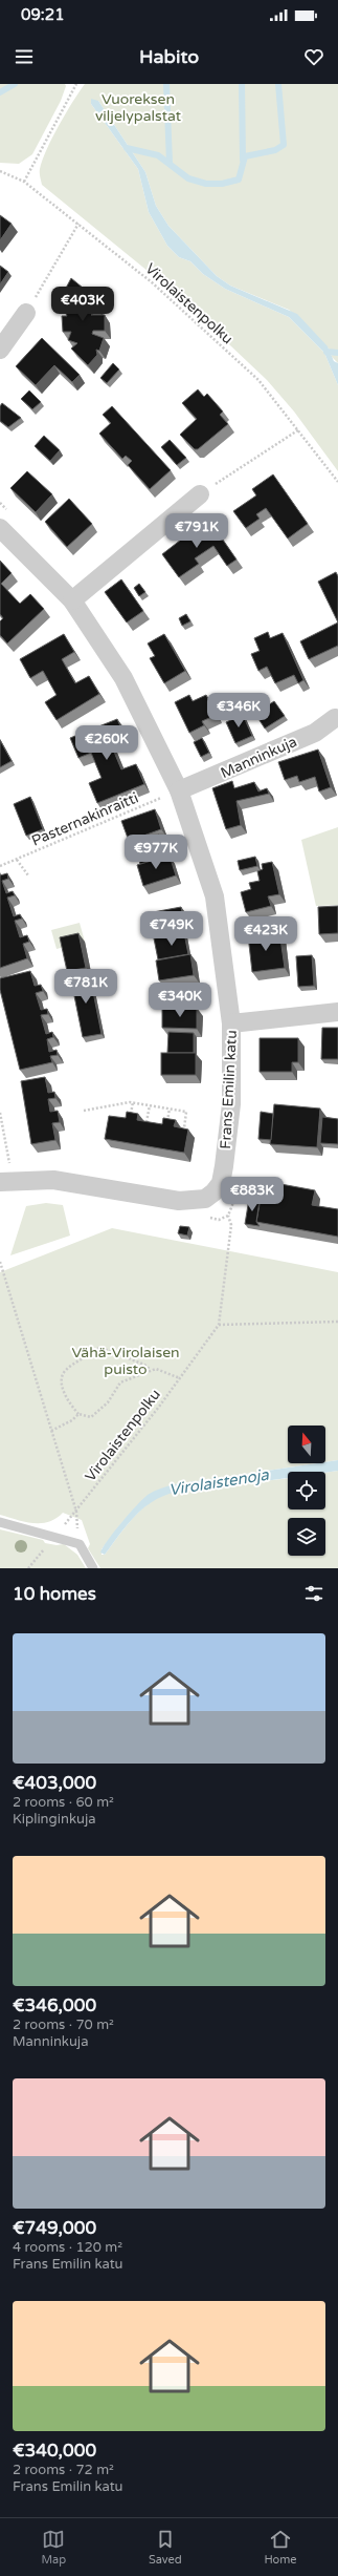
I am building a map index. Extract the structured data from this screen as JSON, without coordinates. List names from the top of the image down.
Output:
{
  "streets": {
    "street": ["Manninkuja", "Frans Emilin katu"],
    "path": ["Virolaistenpolku", "Pasternakinraitti"]
  },
  "crossings": [
    ["Manninkuja", "Pasternakinraitti"],
    ["Manninkuja", "Frans Emilin katu"],
    ["Pasternakinraitti", "Frans Emilin katu"]
  ],
  "water": ["Virolaistenoja"],
  "parks": ["Vuoreksen viljelypalstat", "Vähä-Virolaisen puisto"],
  "north": "top",
  "page": {
    "status": "09:21",
    "header": "Habito",
    "price": [
      "€403K",
      "€791K",
      "€346K",
      "€260K",
      "€977K",
      "€749K",
      "€423K",
      "€781K",
      "€340K",
      "€883K"
    ],
    "heading": "10 homes",
    "list": [
      {
        "name": "€403,000",
        "note": "2 rooms · 60 m² · Kiplinginkuja"
      },
      {
        "name": "€346,000",
        "note": "2 rooms · 70 m² · Manninkuja"
      },
      {
        "name": "€749,000",
        "note": "4 rooms · 120 m² · Frans Emilin katu"
      },
      {
        "name": "€340,000",
        "note": "2 rooms · 72 m² · Frans Emilin katu"
      }
    ],
    "tabs": ["Map", "Saved", "Home"]
  }
}
